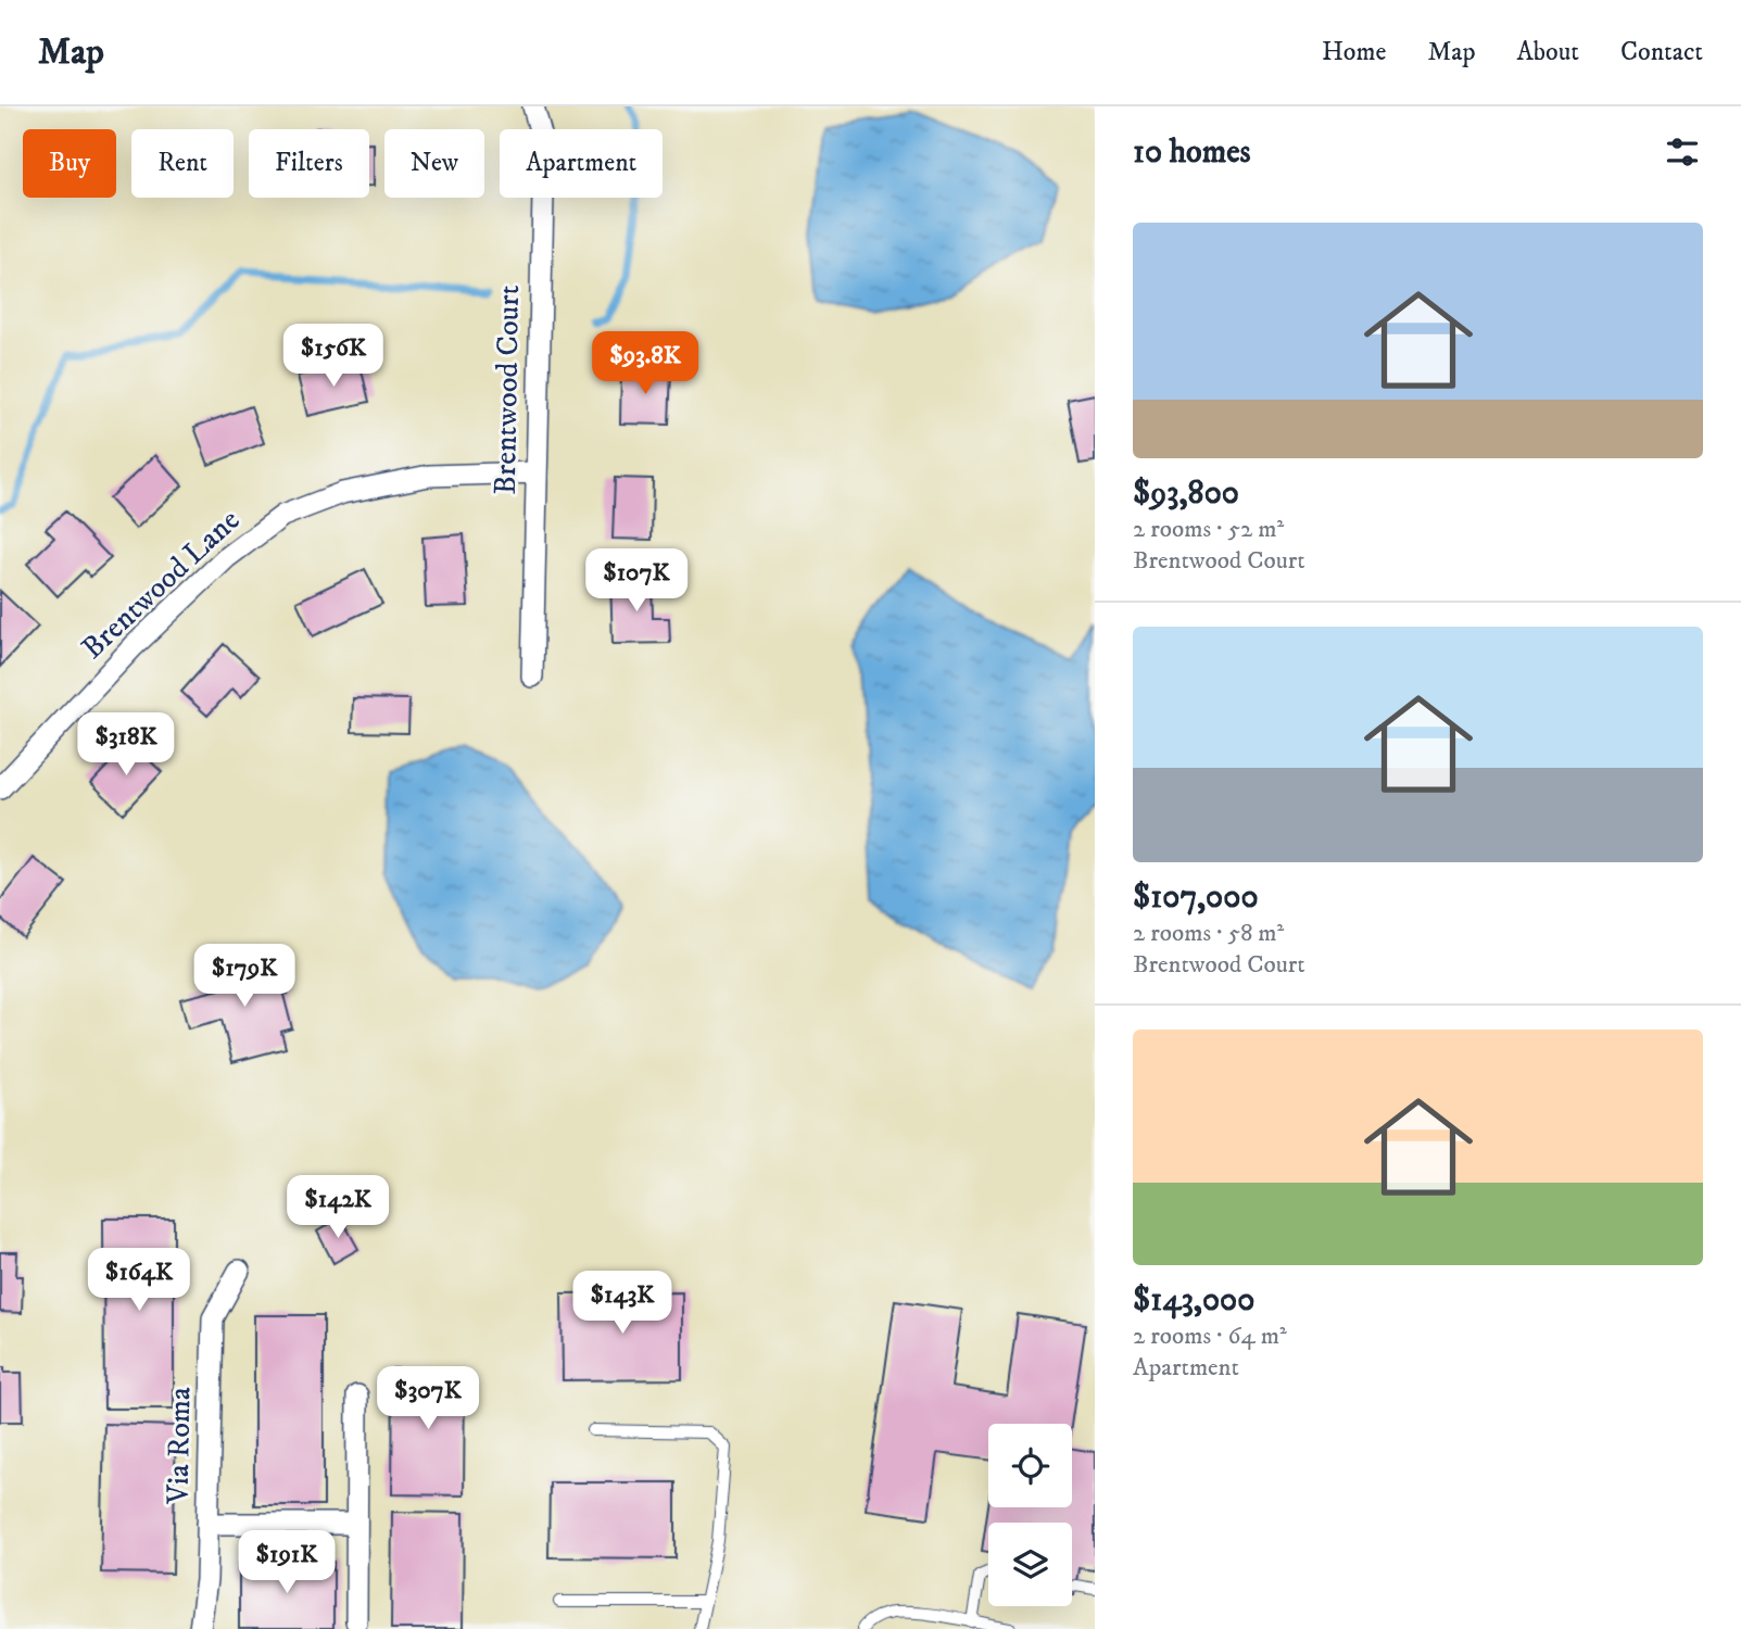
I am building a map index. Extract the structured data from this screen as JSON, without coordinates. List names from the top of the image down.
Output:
{
  "streets": {
    "street": ["Brentwood Court", "Brentwood Lane", "Via Roma"]
  },
  "crossings": [
    ["Brentwood Court", "Brentwood Lane"]
  ],
  "page": {
    "header": "Map",
    "nav": [
      "Home",
      "Map",
      "About",
      "Contact"
    ],
    "heading": "10 homes",
    "chip": [
      "Buy",
      "Rent",
      "Filters",
      "New",
      "Apartment"
    ],
    "list": [
      {
        "name": "$93,800",
        "note": "2 rooms · 52 m² · Brentwood Court"
      },
      {
        "name": "$107,000",
        "note": "2 rooms · 58 m² · Brentwood Court"
      },
      {
        "name": "$143,000",
        "note": "2 rooms · 64 m² · Apartment"
      }
    ],
    "price": [
      "$156K",
      "$93.8K",
      "$107K",
      "$318K",
      "$179K",
      "$142K",
      "$164K",
      "$143K",
      "$307K",
      "$191K"
    ]
  }
}
